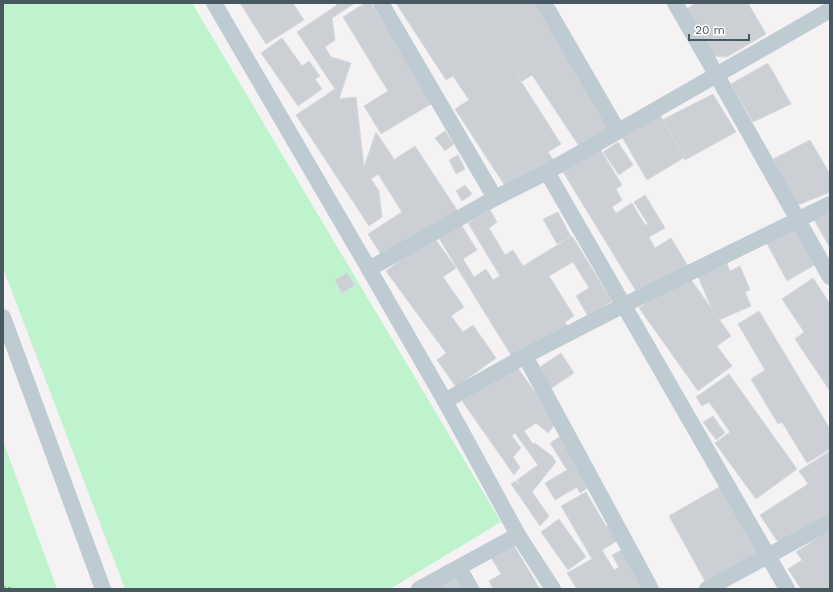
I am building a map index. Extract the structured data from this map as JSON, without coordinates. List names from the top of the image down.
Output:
{
  "scale_bar": "20 m"
}
